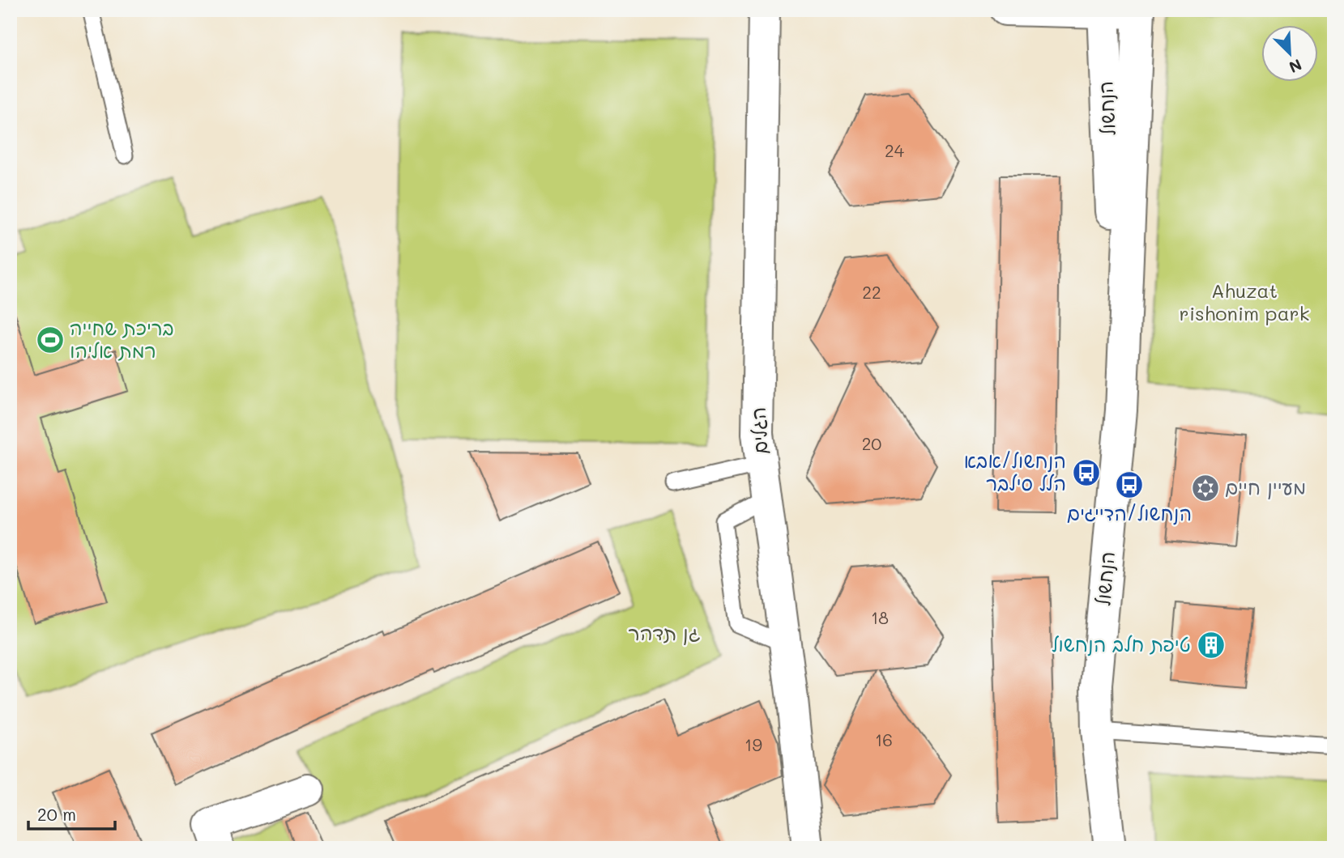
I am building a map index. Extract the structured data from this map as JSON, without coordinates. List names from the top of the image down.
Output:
{
  "streets": {
    "street": ["הנחשול", "הגלים"]
  },
  "parks": ["Ahuzat rishonim park", "גן תדהר"],
  "places": {
    "sports": ["בריכת שחייה רמת אליהו"],
    "bus stop": ["הנחשול/אבא הלל סילבר", "הנחשול/הדייגים"],
    "synagogue": ["מעיין חיים"],
    "building": ["טיפת חלב הנחשול"]
  },
  "house_numbers": [
    "24",
    "22",
    "20",
    "18",
    "16",
    "19"
  ],
  "scale_bar": "20 m",
  "north": "bottom right"
}
